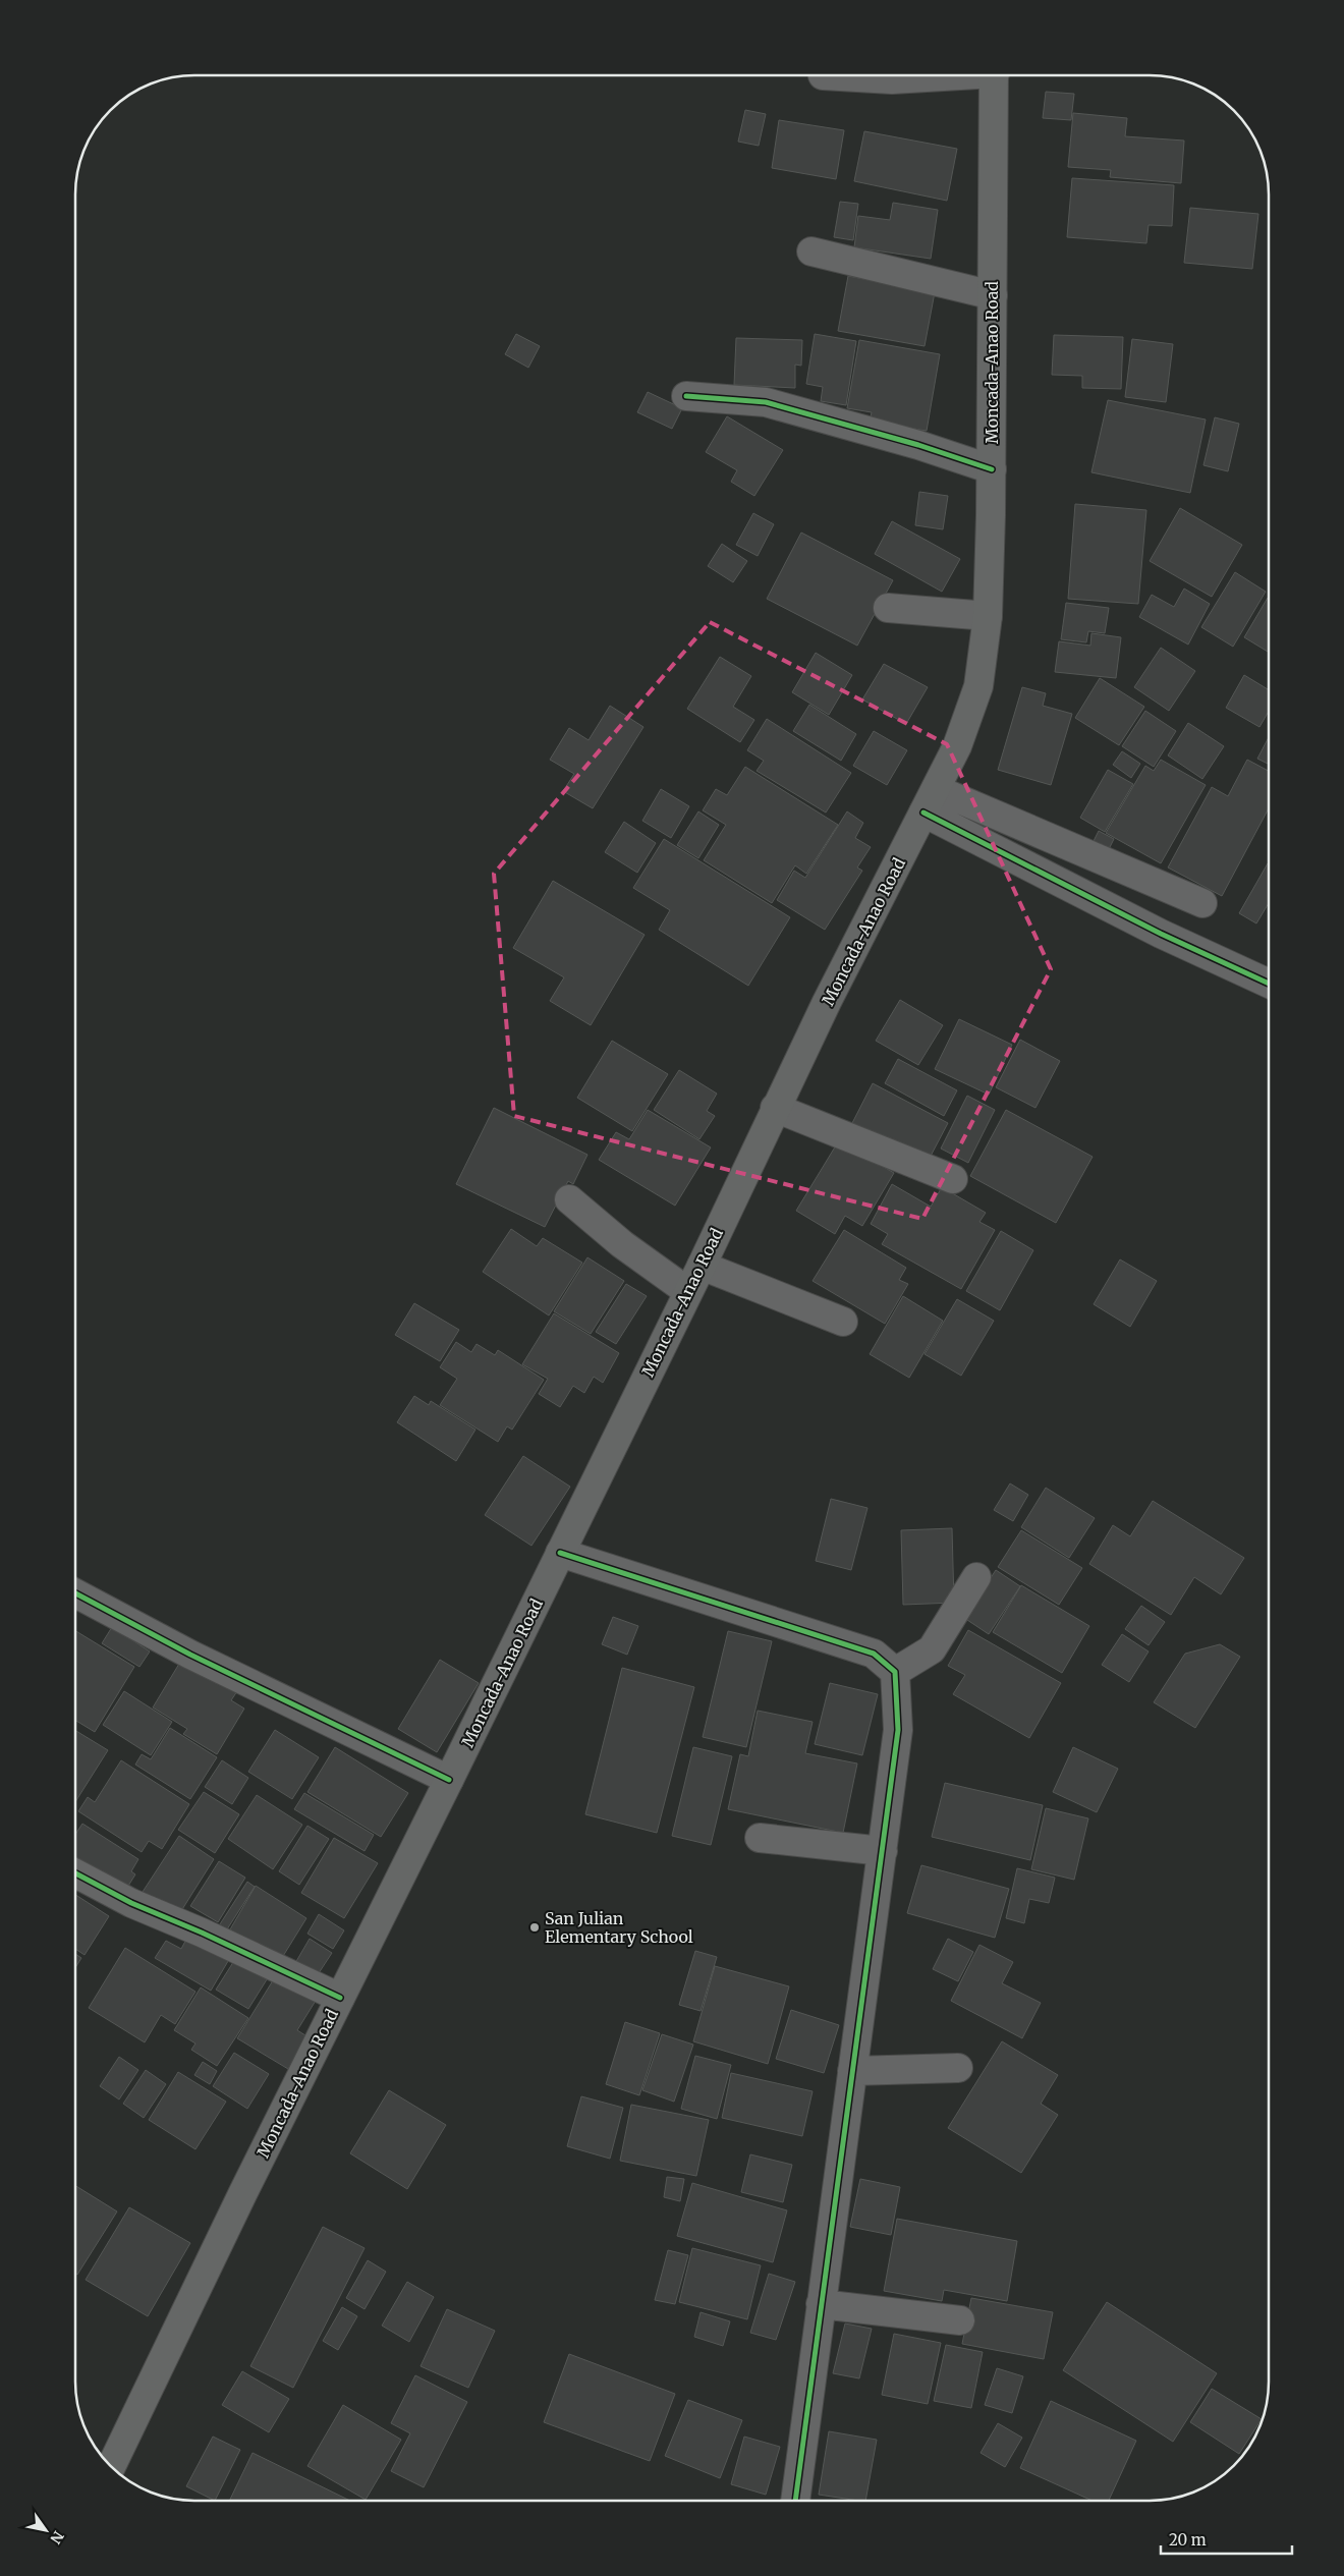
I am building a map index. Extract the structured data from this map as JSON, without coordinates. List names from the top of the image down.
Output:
{
  "streets": {
    "main road": ["Moncada-Anao Road"]
  },
  "places": ["San Julian Elementary School"],
  "scale_bar": "20 m",
  "north": "bottom right"
}
